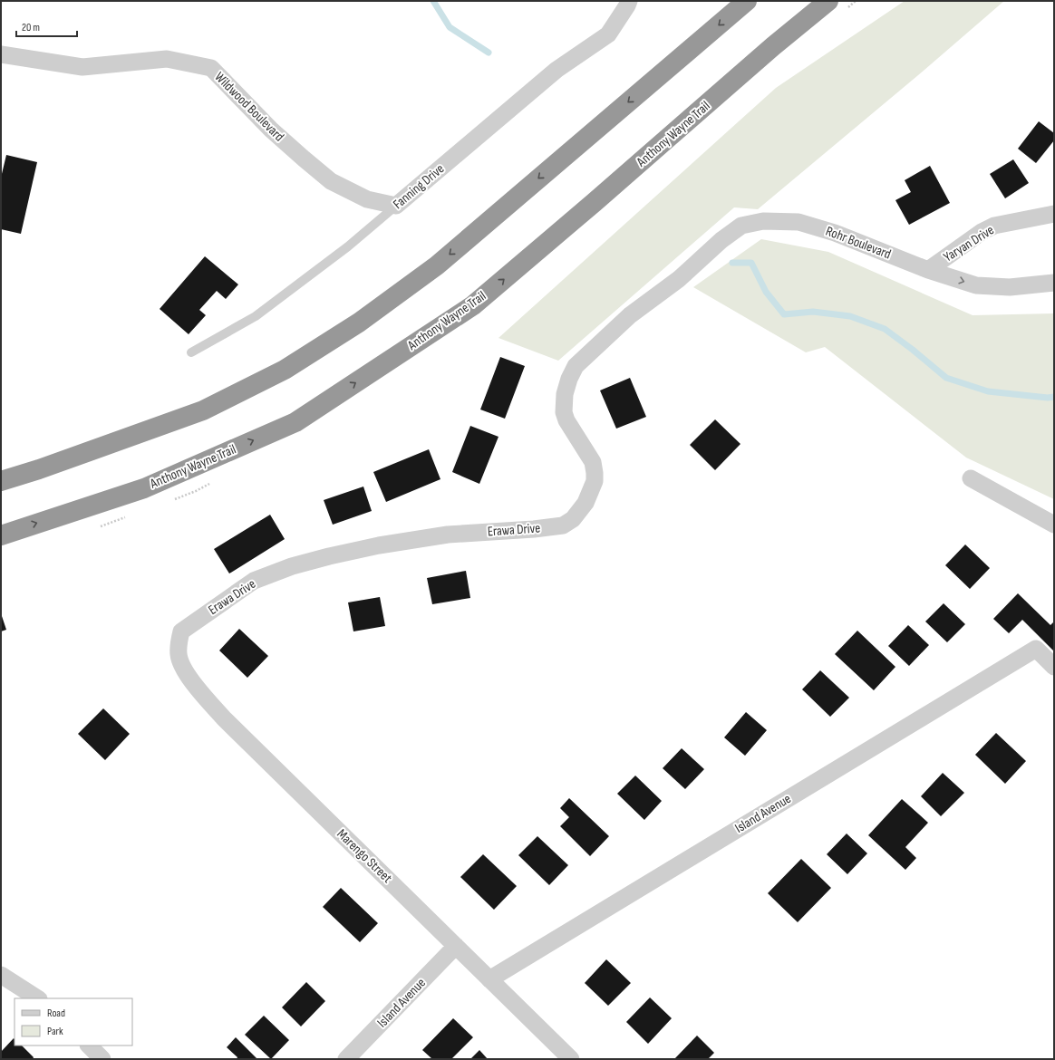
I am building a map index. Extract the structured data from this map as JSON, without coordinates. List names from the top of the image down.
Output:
{
  "streets": {
    "highway": ["Anthony Wayne Trail"],
    "street": [
      "Wildwood Boulevard",
      "Fanning Drive",
      "Rohr Boulevard",
      "Yaryan Drive",
      "Erawa Drive",
      "Island Avenue",
      "Marengo Street"
    ]
  },
  "crossings": [
    ["Wildwood Boulevard", "Fanning Drive"],
    ["Rohr Boulevard", "Yaryan Drive"],
    ["Rohr Boulevard", "Erawa Drive"],
    ["Erawa Drive", "Marengo Street"],
    ["Island Avenue", "Marengo Street"]
  ],
  "legend": ["Road", "Park"],
  "scale_bar": "20 m"
}
